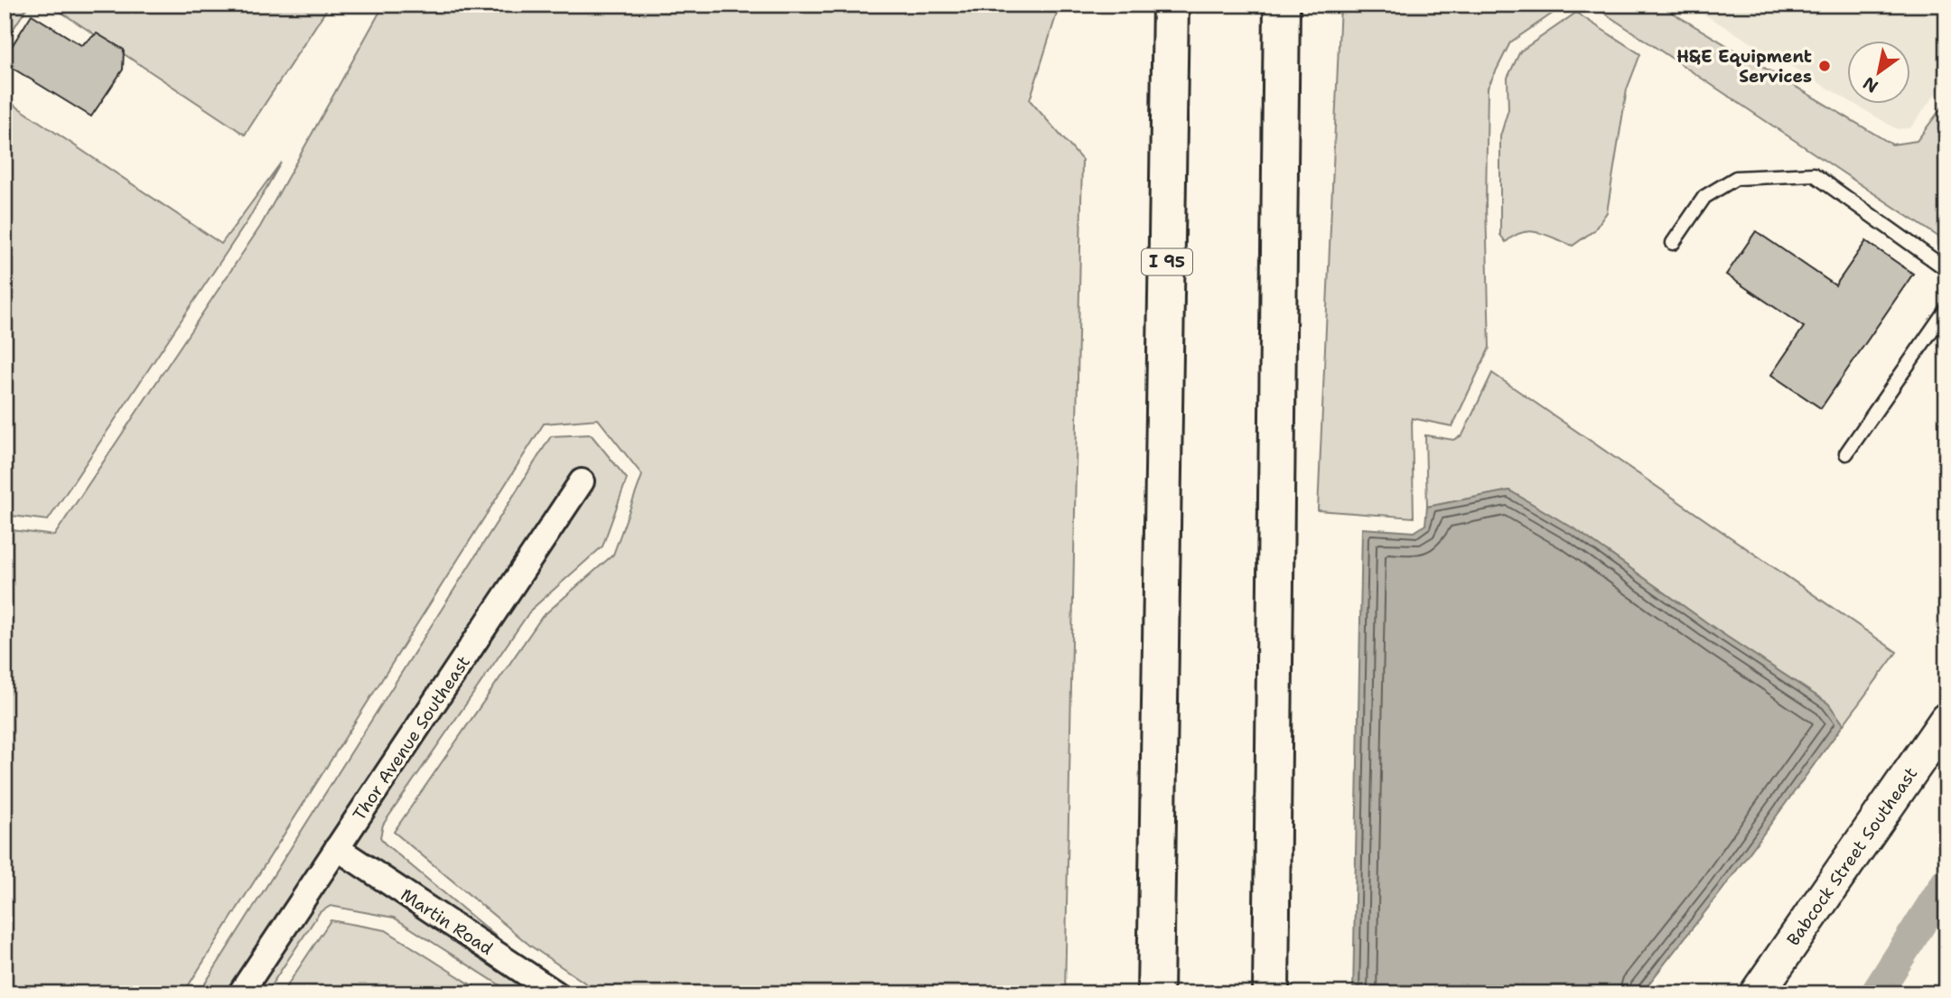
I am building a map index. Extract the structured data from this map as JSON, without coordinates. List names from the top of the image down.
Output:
{
  "streets": {
    "highway": ["I 95"],
    "main road": ["Babcock Street Southeast"],
    "street": ["Thor Avenue Southeast", "Martin Road"]
  },
  "crossings": [
    ["Thor Avenue Southeast", "Martin Road"]
  ],
  "places": ["H&E Equipment Services"],
  "north": "bottom left"
}
